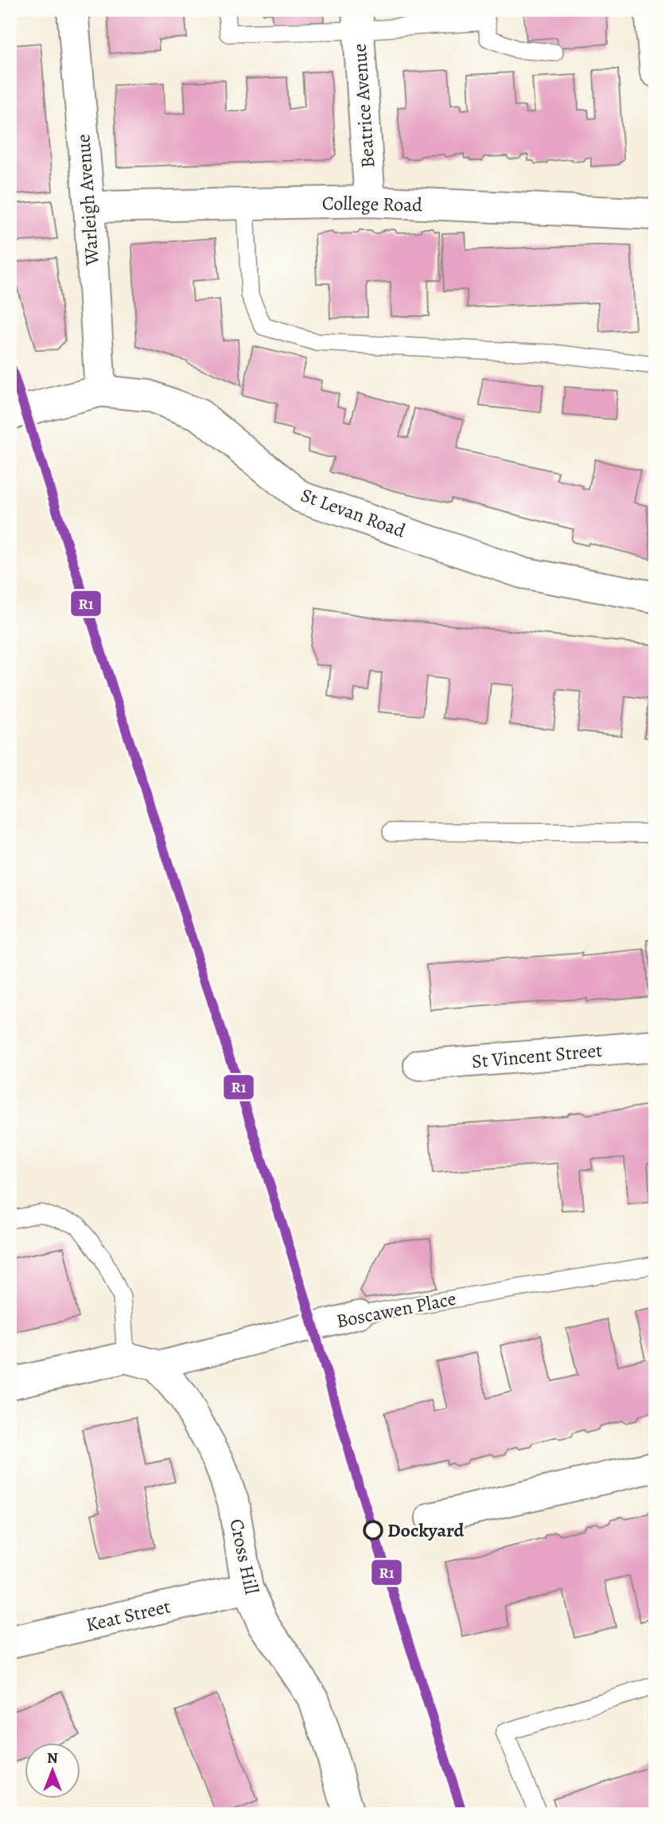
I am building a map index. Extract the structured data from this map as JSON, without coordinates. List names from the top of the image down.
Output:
{
  "streets": {
    "street": [
      "Beatrice Avenue",
      "Warleigh Avenue",
      "College Road",
      "St Levan Road",
      "St Vincent Street",
      "Boscawen Place",
      "Cross Hill",
      "Keat Street"
    ]
  },
  "crossings": [
    ["Beatrice Avenue", "College Road"],
    ["Warleigh Avenue", "College Road"],
    ["Warleigh Avenue", "St Levan Road"],
    ["Boscawen Place", "Cross Hill"],
    ["Cross Hill", "Keat Street"]
  ],
  "places": ["Dockyard"],
  "lines": ["transit line R1"],
  "north": "top"
}
